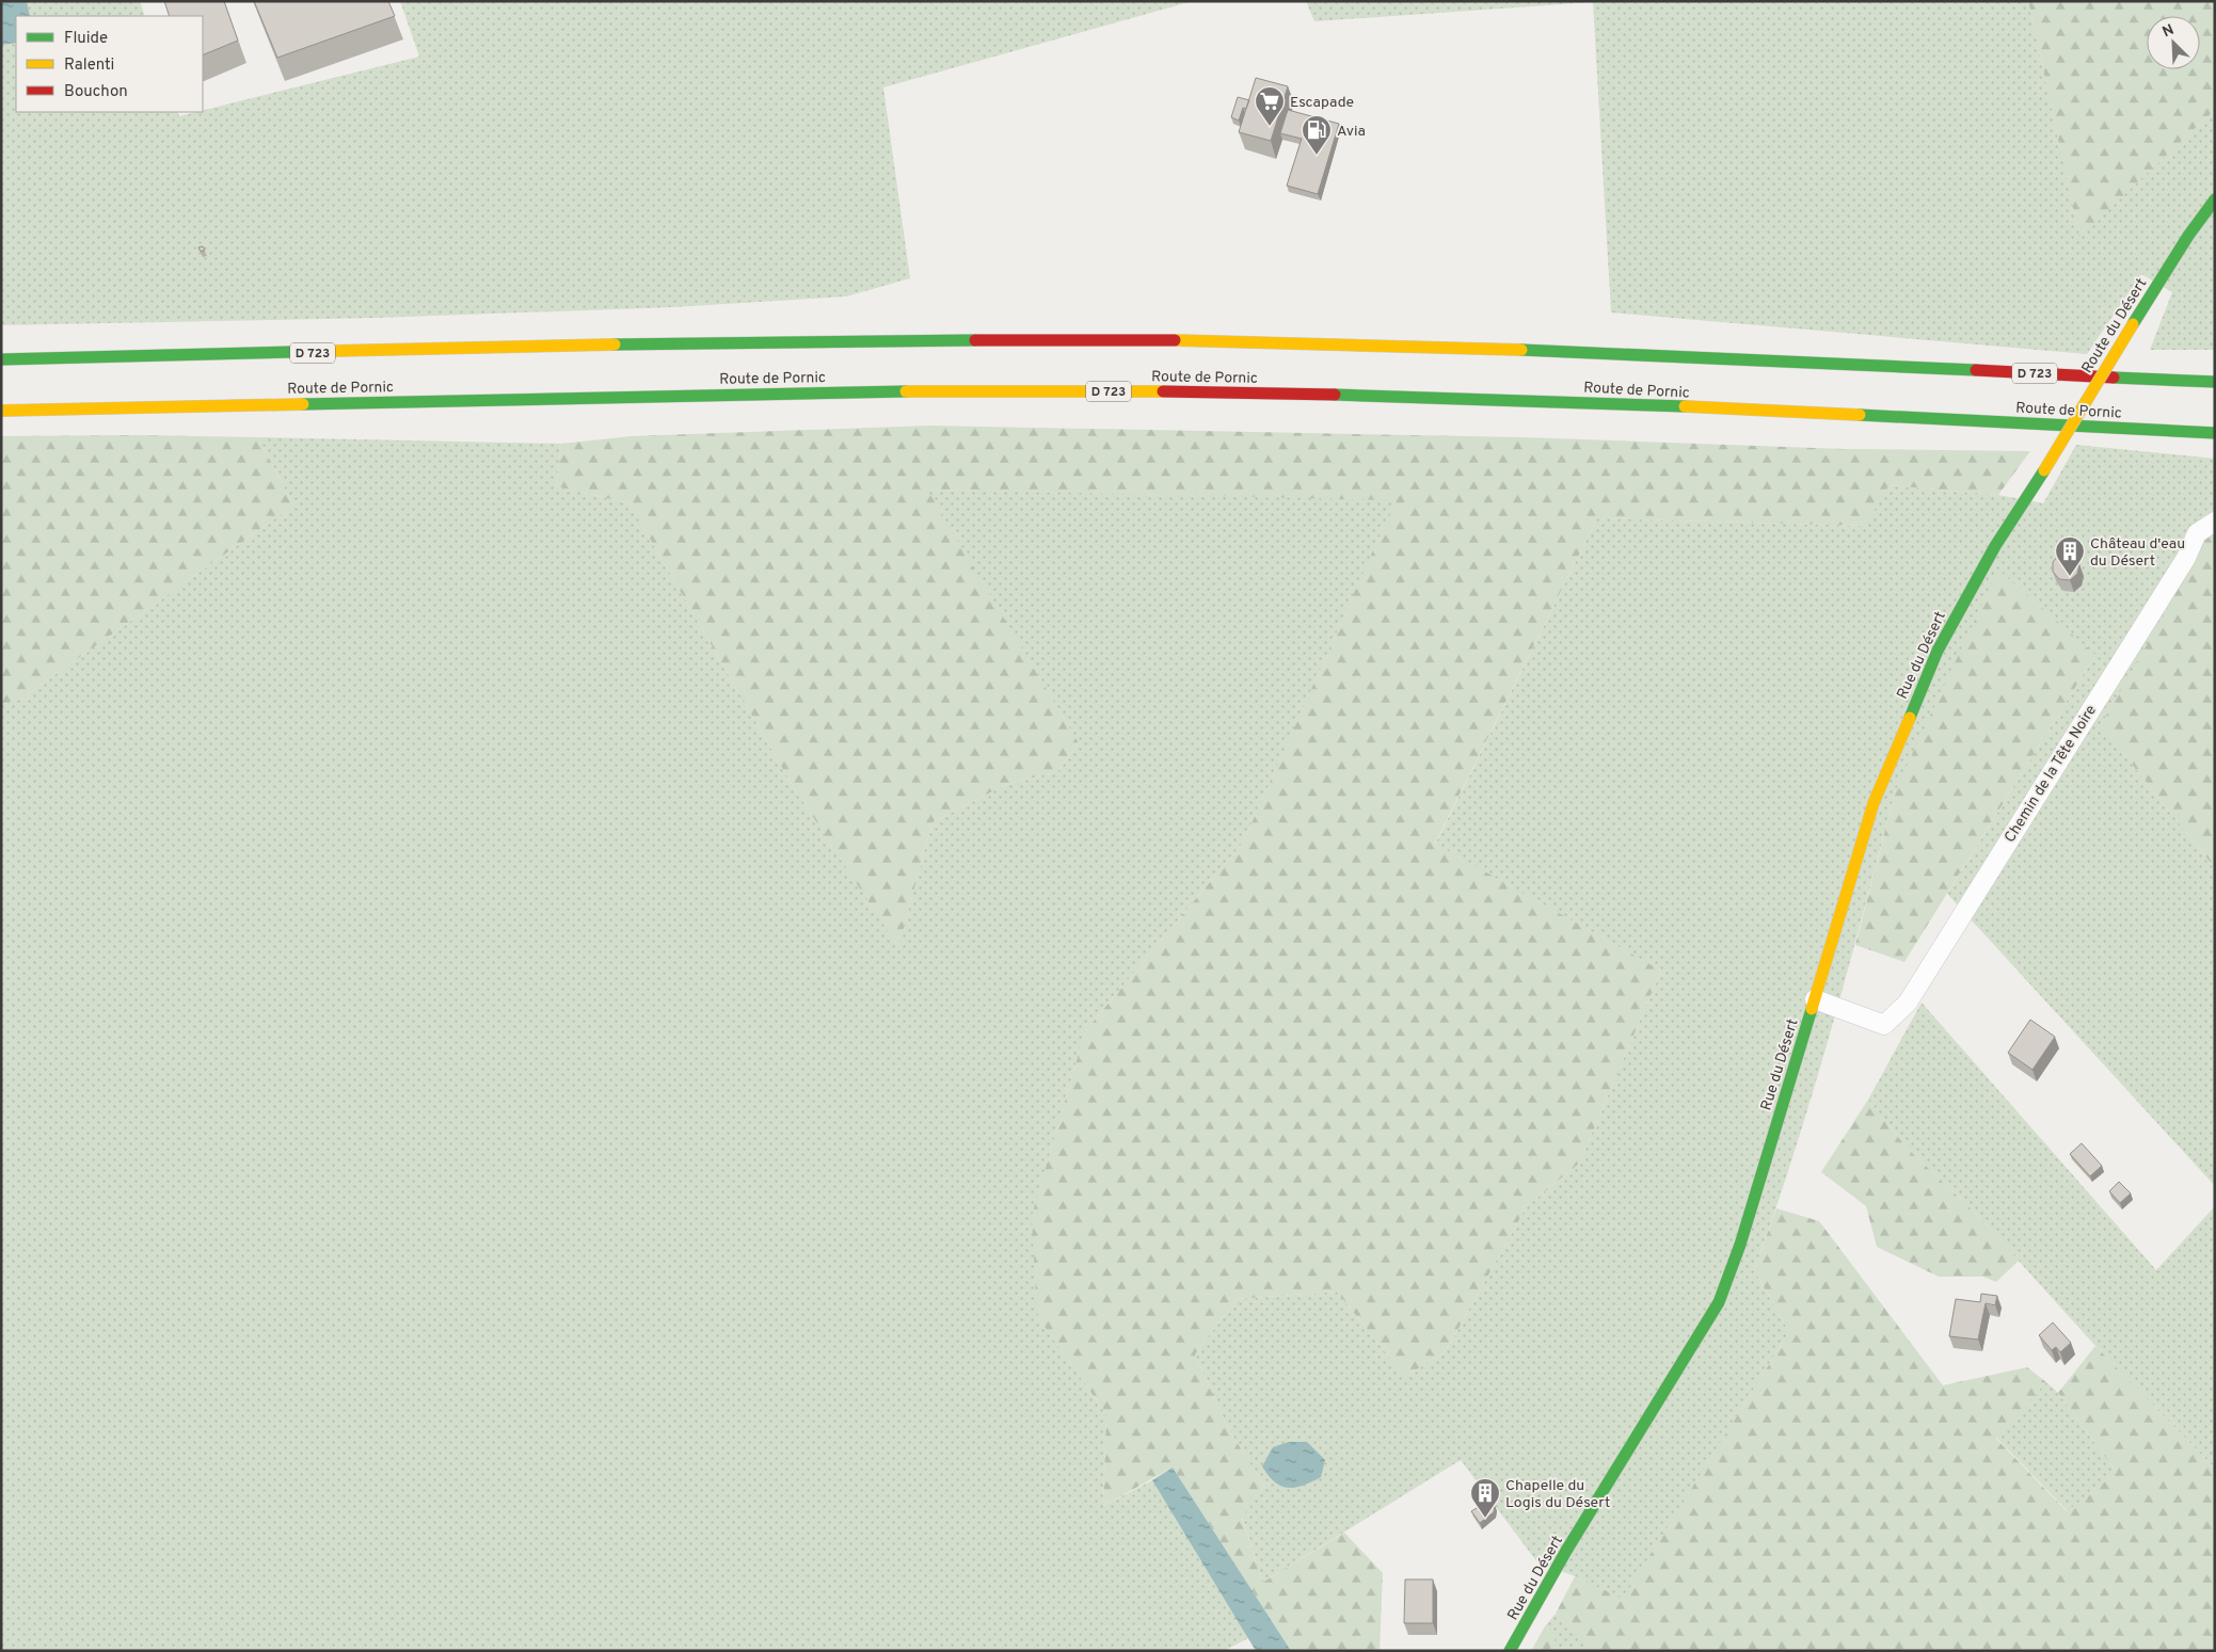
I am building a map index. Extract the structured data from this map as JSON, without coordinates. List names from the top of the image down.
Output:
{
  "streets": {
    "main road": [
      "Route du Désert",
      "D 723",
      "Route de Pornic",
      "Rue du Désert"
    ],
    "street": ["Chemin de la Tête Noire"]
  },
  "crossings": [
    ["Route du Désert", "Rue du Désert"],
    ["Rue du Désert", "Chemin de la Tête Noire"]
  ],
  "places": {
    "supermarket": ["Escapade"],
    "fuel station": ["Avia"],
    "building": ["Château d'eau du Désert", "Chapelle du Logis du Désert"]
  },
  "legend": ["Fluide", "Ralenti", "Bouchon"],
  "north": "top left"
}
